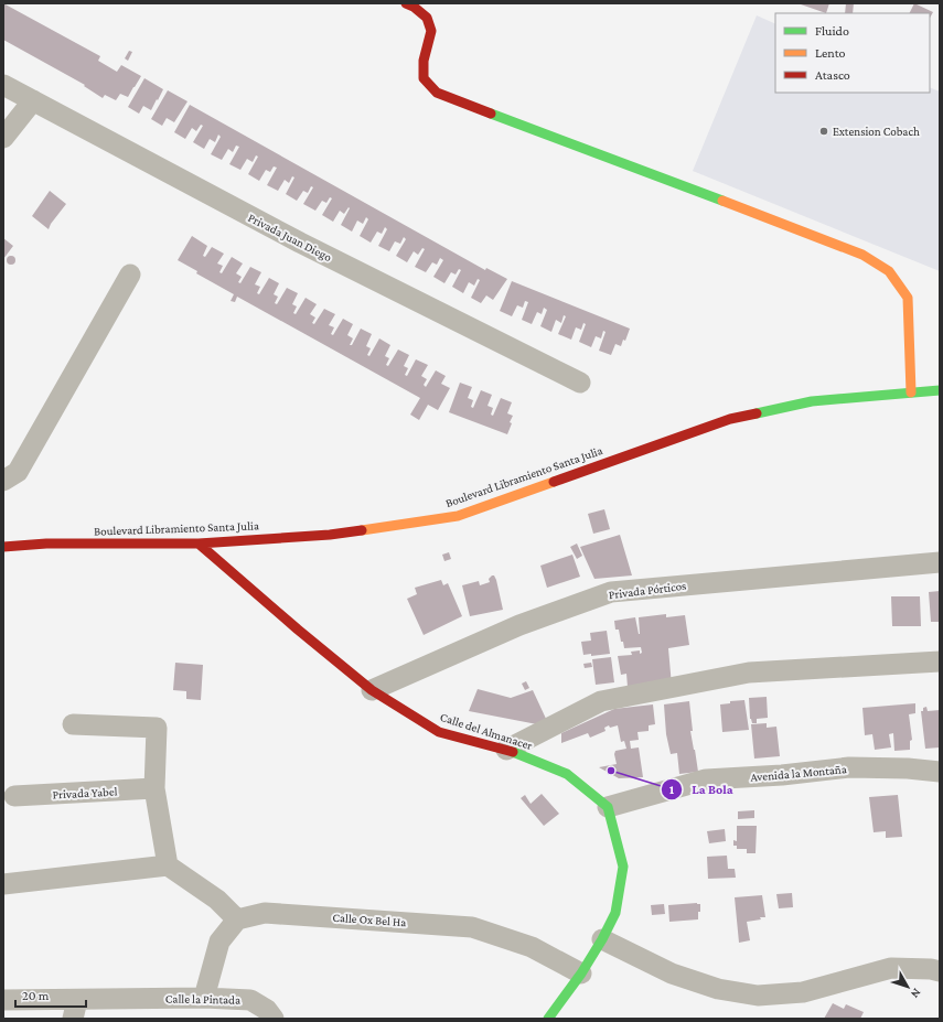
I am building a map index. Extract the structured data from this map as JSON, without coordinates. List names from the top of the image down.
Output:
{
  "streets": {
    "main road": ["Boulevard Libramiento Santa Julia", "Calle del Almanacer"],
    "street": [
      "Privada Juan Diego",
      "Privada Pórticos",
      "Avenida la Montaña",
      "Privada Yabel",
      "Calle Ox Bel Ha",
      "Calle la Pintada"
    ]
  },
  "crossings": [
    ["Boulevard Libramiento Santa Julia", "Calle del Almanacer"],
    ["Privada Pórticos", "Calle del Almanacer"],
    ["Calle del Almanacer", "Avenida la Montaña"]
  ],
  "places": ["Extension Cobach", "La Bola"],
  "legend": ["Fluido", "Lento", "Atasco"],
  "scale_bar": "20 m",
  "north": "bottom right"
}
